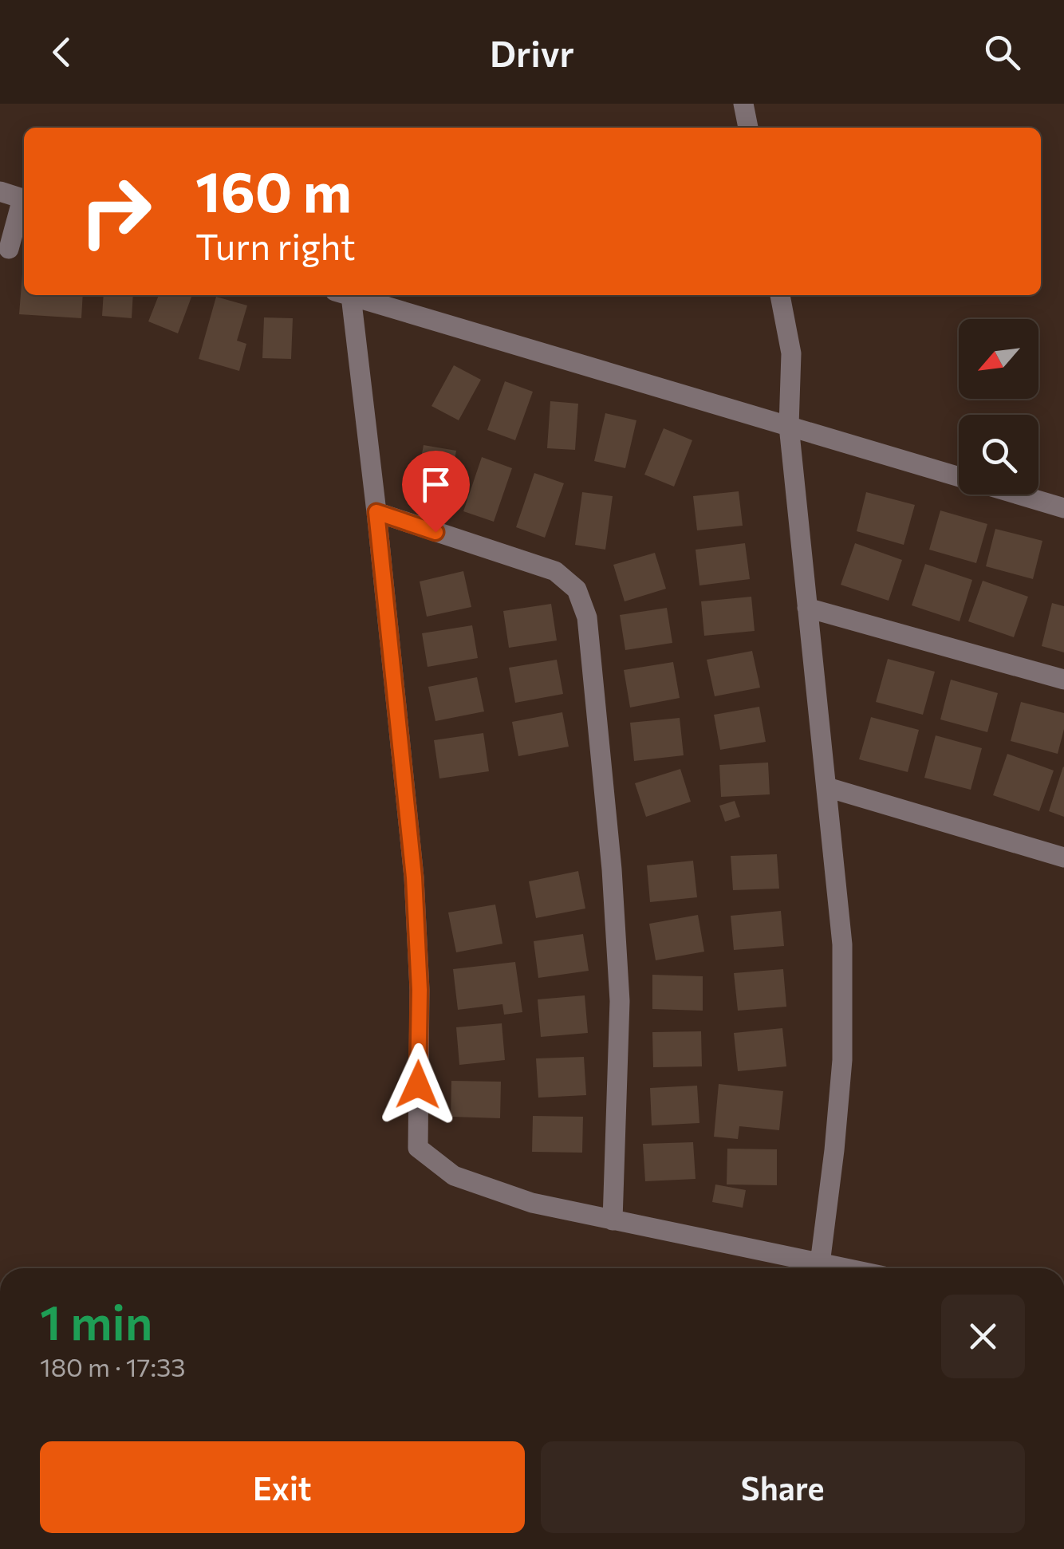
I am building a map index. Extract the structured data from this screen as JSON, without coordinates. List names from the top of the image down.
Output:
{
  "north": "bottom left",
  "page": {
    "header": "Drivr",
    "turn": ["160 m", "Turn right"],
    "heading": ["1 min", "180 m · 17:33"],
    "buttons": ["Exit", "Share"]
  }
}
